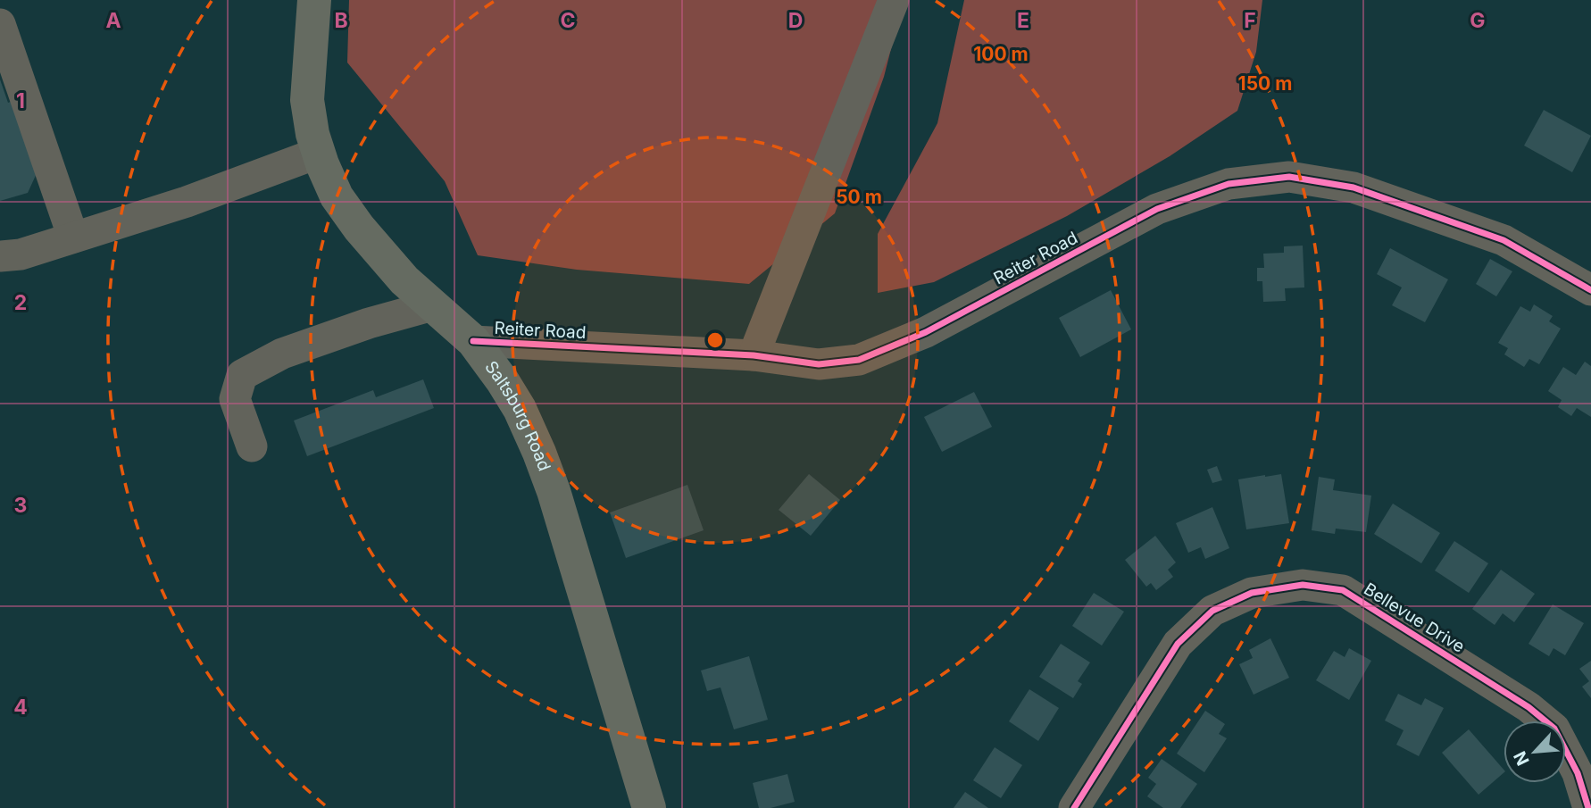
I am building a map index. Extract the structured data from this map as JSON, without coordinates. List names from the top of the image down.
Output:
{
  "streets": {
    "main road": ["Saltsburg Road"],
    "street": ["Reiter Road", "Bellevue Drive"]
  },
  "crossings": [
    ["Reiter Road", "Saltsburg Road"]
  ],
  "north": "bottom left",
  "grid": {
    "columns": [
      "A",
      "B",
      "C",
      "D",
      "E",
      "F",
      "G"
    ],
    "rows": [
      "1",
      "2",
      "3",
      "4"
    ]
  },
  "rings": ["100 m", "150 m", "50 m"]
}
